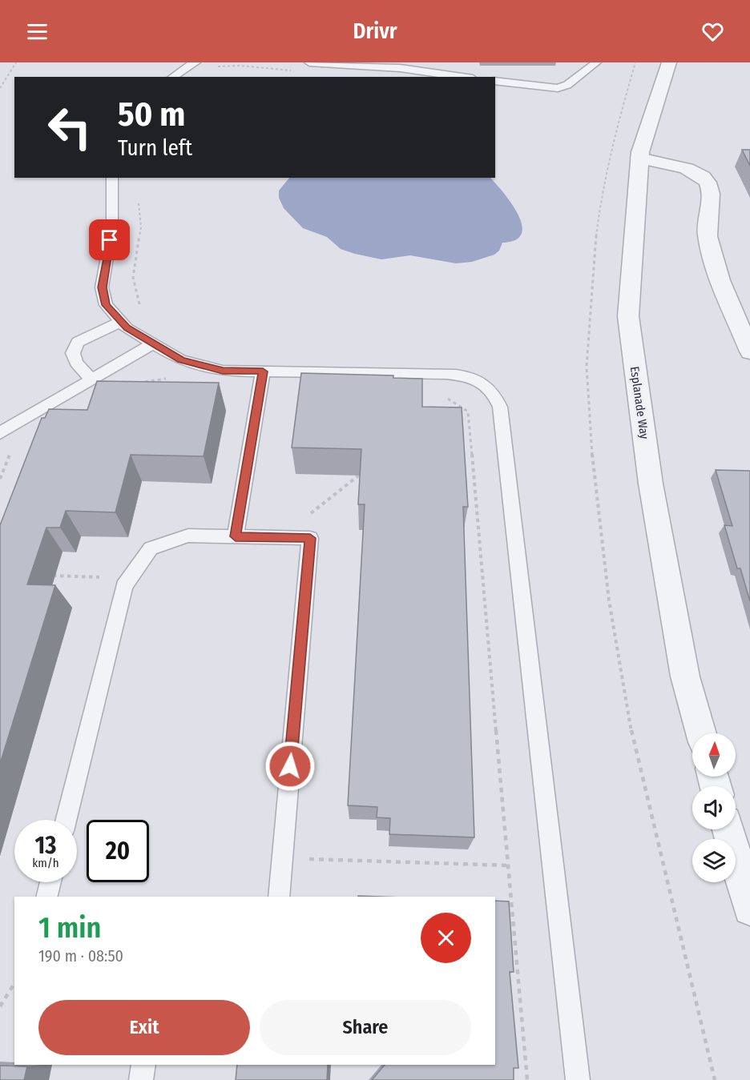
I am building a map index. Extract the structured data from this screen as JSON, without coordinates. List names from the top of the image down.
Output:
{
  "streets": {
    "street": ["Esplanade Way"]
  },
  "north": "top",
  "page": {
    "header": "Drivr",
    "turn": ["50 m", "Turn left"],
    "speed": "13 km/h",
    "limit": "20",
    "heading": ["1 min", "190 m · 08:50"],
    "buttons": ["Exit", "Share"]
  }
}
